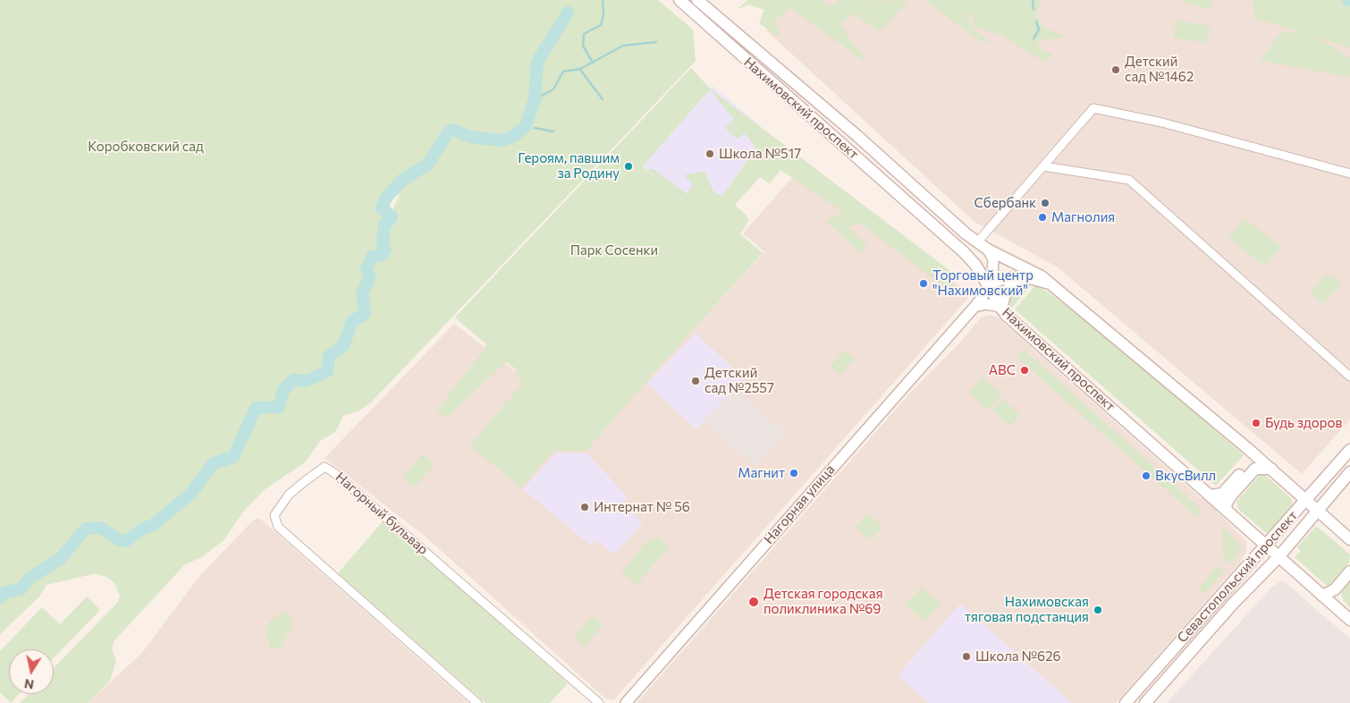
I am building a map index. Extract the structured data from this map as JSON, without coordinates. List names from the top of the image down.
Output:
{
  "streets": {
    "main road": ["Нахимовский проспект", "Севастопольский проспект"],
    "street": ["Нагорная улица", "Нагорный бульвар"]
  },
  "crossings": [
    ["Нахимовский проспект", "Нагорная улица"],
    ["Нахимовский проспект", "Севастопольский проспект"]
  ],
  "parks": ["Коробковский сад", "Парк Сосенки"],
  "places": [
    "Детский сад №1462",
    "Школа №517",
    "Героям, павшим за Родину",
    "Сбербанк",
    "Магнолия",
    "Торговый центр \"Нахимовский\"",
    "ABC",
    "Детский сад №2557",
    "Будь здоров",
    "Магнит",
    "ВкусВилл",
    "Интернат № 56",
    "Детская городская поликлиника №69",
    "Нахимовская тяговая подстанция",
    "Школа №626"
  ],
  "north": "bottom"
}
